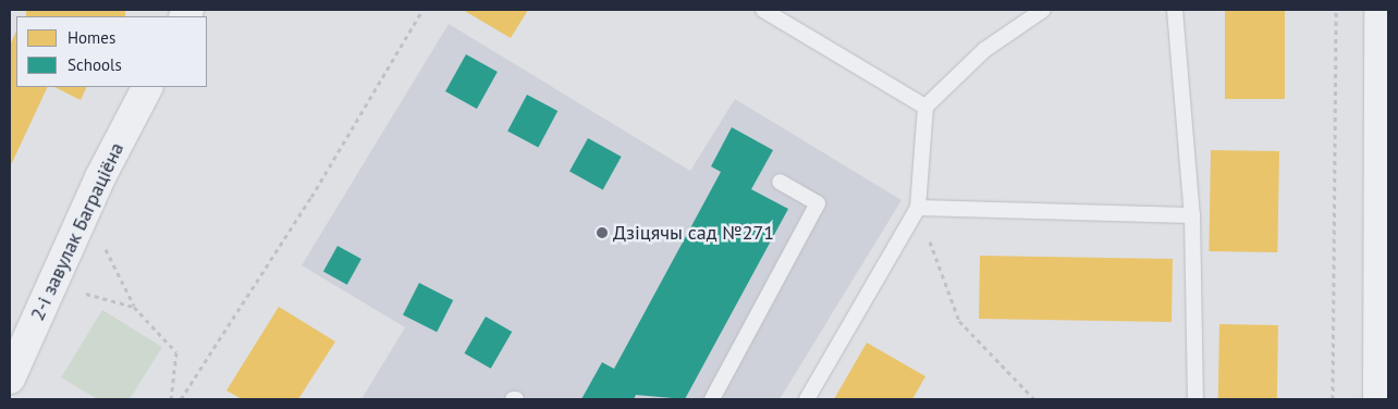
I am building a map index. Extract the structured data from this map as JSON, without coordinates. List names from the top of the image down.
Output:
{
  "streets": {
    "street": ["2-і завулак Баграціёна"]
  },
  "places": ["Дзіцячы сад №271"],
  "legend": ["Homes", "Schools"]
}
